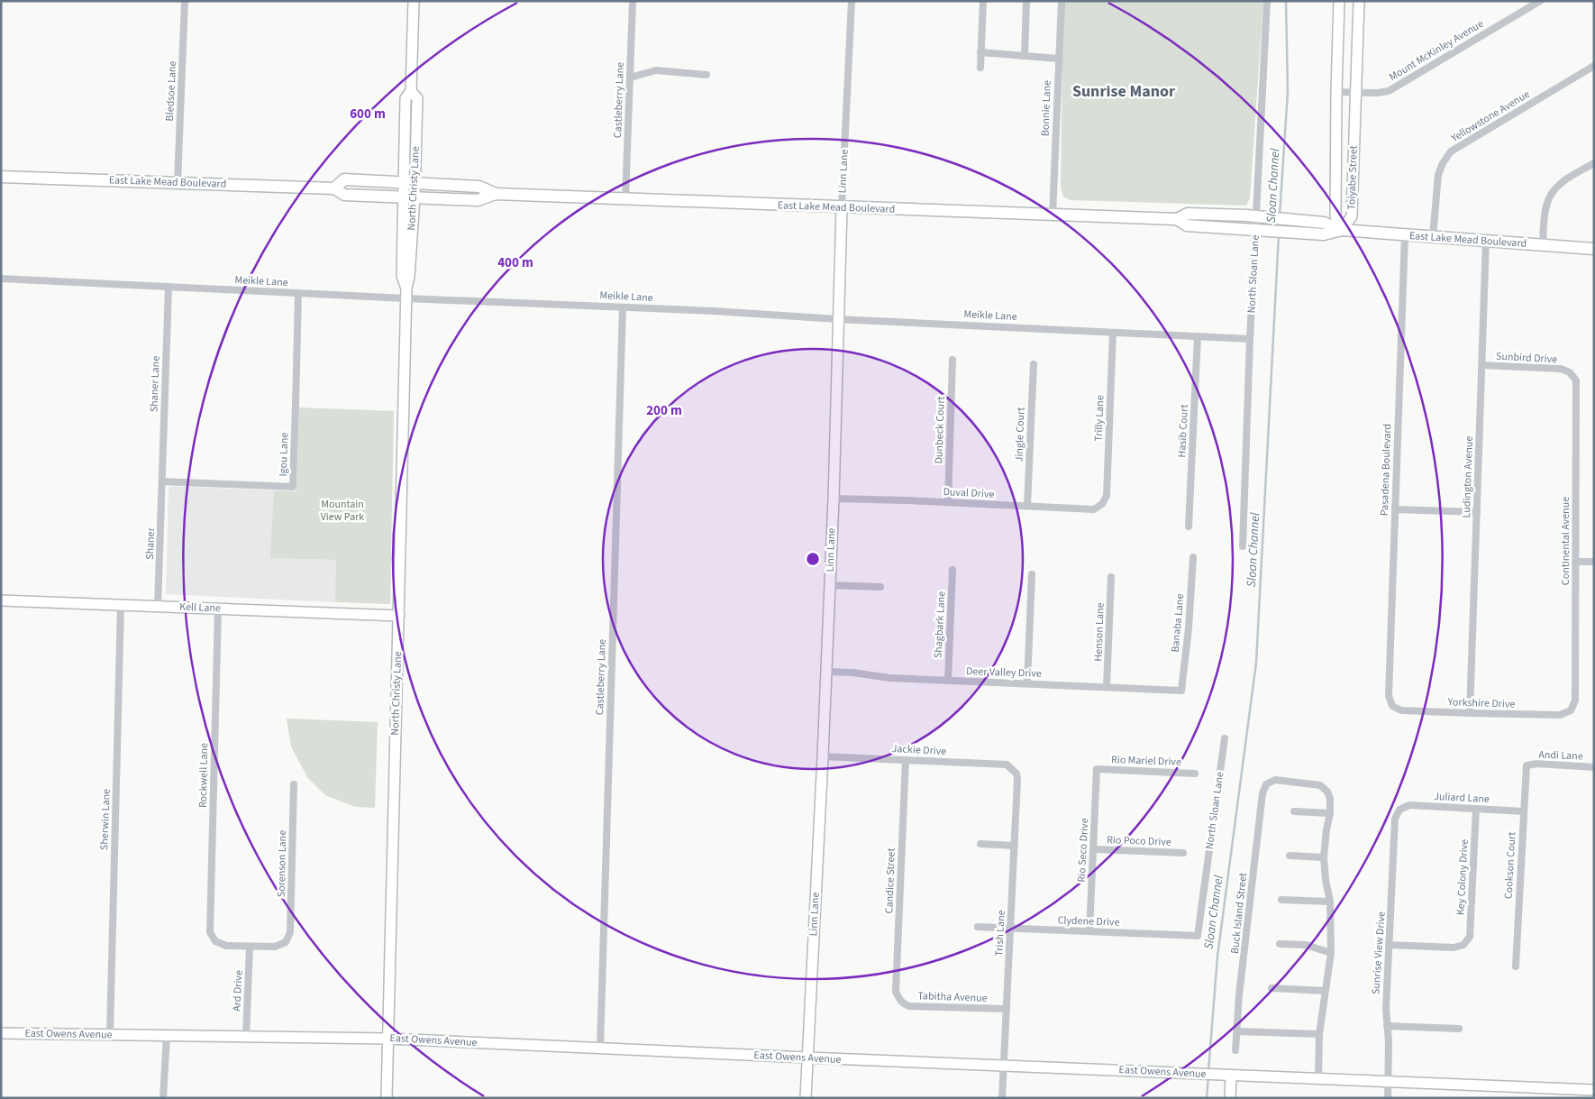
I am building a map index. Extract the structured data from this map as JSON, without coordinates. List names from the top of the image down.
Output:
{
  "streets": {
    "main road": ["East Lake Mead Boulevard"],
    "street": [
      "Mount McKinley Avenue",
      "Bledsoe Lane",
      "Castleberry Lane",
      "Bonnie Lane",
      "Yellowstone Avenue",
      "Linn Lane",
      "Toiyabe Street",
      "North Christy Lane",
      "North Sloan Lane",
      "Meikle Lane",
      "Sunbird Drive",
      "Shaner Lane",
      "Trilly Lane",
      "Dunbeck Court",
      "Hasib Court",
      "Jingle Court",
      "Igou Lane",
      "Pasadena Boulevard",
      "Ludington Avenue",
      "Duval Drive",
      "Continental Avenue",
      "Shaner",
      "Kell Lane",
      "Banaba Lane",
      "Shagbark Lane",
      "Henson Lane",
      "Deer Valley Drive",
      "Yorkshire Drive",
      "Jackie Drive",
      "Andi Lane",
      "Rio Mariel Drive",
      "Rockwell Lane",
      "Juliard Lane",
      "Sherwin Lane",
      "Rio Poco Drive",
      "Rio Seco Drive",
      "Sorenson Lane",
      "Cookson Court",
      "Key Colony Drive",
      "Candice Street",
      "Buck Island Street",
      "Clydene Drive",
      "Trish Lane",
      "Sunrise View Drive",
      "Ard Drive",
      "Tabitha Avenue",
      "East Owens Avenue"
    ]
  },
  "crossings": [
    ["Mount McKinley Avenue", "Toiyabe Street"],
    ["Bledsoe Lane", "East Lake Mead Boulevard"],
    ["Castleberry Lane", "East Lake Mead Boulevard"],
    ["Castleberry Lane", "Meikle Lane"],
    ["Castleberry Lane", "East Owens Avenue"],
    ["Bonnie Lane", "East Lake Mead Boulevard"],
    ["Yellowstone Avenue", "East Lake Mead Boulevard"],
    ["Linn Lane", "East Lake Mead Boulevard"],
    ["Linn Lane", "Meikle Lane"],
    ["Linn Lane", "Duval Drive"],
    ["Linn Lane", "Deer Valley Drive"],
    ["Linn Lane", "Jackie Drive"],
    ["Linn Lane", "East Owens Avenue"],
    ["Toiyabe Street", "East Lake Mead Boulevard"],
    ["East Lake Mead Boulevard", "North Christy Lane"],
    ["East Lake Mead Boulevard", "North Sloan Lane"],
    ["East Lake Mead Boulevard", "Pasadena Boulevard"],
    ["East Lake Mead Boulevard", "Ludington Avenue"],
    ["North Christy Lane", "Meikle Lane"],
    ["North Christy Lane", "Kell Lane"],
    ["North Christy Lane", "East Owens Avenue"],
    ["North Sloan Lane", "Meikle Lane"],
    ["North Sloan Lane", "Clydene Drive"],
    ["Meikle Lane", "Shaner Lane"],
    ["Meikle Lane", "Trilly Lane"],
    ["Meikle Lane", "Hasib Court"],
    ["Meikle Lane", "Igou Lane"],
    ["Sunbird Drive", "Ludington Avenue"],
    ["Sunbird Drive", "Continental Avenue"],
    ["Shaner Lane", "Igou Lane"],
    ["Shaner Lane", "Shaner"],
    ["Trilly Lane", "Duval Drive"],
    ["Dunbeck Court", "Duval Drive"],
    ["Jingle Court", "Duval Drive"],
    ["Igou Lane", "Shaner"],
    ["Pasadena Boulevard", "Yorkshire Drive"],
    ["Ludington Avenue", "Yorkshire Drive"],
    ["Continental Avenue", "Yorkshire Drive"],
    ["Shaner", "Kell Lane"],
    ["Kell Lane", "Rockwell Lane"],
    ["Kell Lane", "Sherwin Lane"],
    ["Banaba Lane", "Deer Valley Drive"],
    ["Shagbark Lane", "Deer Valley Drive"],
    ["Henson Lane", "Deer Valley Drive"],
    ["Jackie Drive", "Candice Street"],
    ["Jackie Drive", "Trish Lane"],
    ["Andi Lane", "Cookson Court"],
    ["Rio Mariel Drive", "Rio Seco Drive"],
    ["Rockwell Lane", "Sorenson Lane"],
    ["Rockwell Lane", "Ard Drive"],
    ["Juliard Lane", "Cookson Court"],
    ["Juliard Lane", "Key Colony Drive"],
    ["Juliard Lane", "Sunrise View Drive"],
    ["Sherwin Lane", "East Owens Avenue"],
    ["Rio Poco Drive", "Rio Seco Drive"],
    ["Rio Seco Drive", "Clydene Drive"],
    ["Sorenson Lane", "Ard Drive"],
    ["Key Colony Drive", "Sunrise View Drive"],
    ["Candice Street", "Tabitha Avenue"],
    ["Clydene Drive", "Trish Lane"],
    ["Trish Lane", "Tabitha Avenue"],
    ["Trish Lane", "East Owens Avenue"],
    ["Sunrise View Drive", "East Owens Avenue"],
    ["Ard Drive", "East Owens Avenue"]
  ],
  "districts": ["Sunrise Manor"],
  "water": ["Sloan Channel"],
  "parks": ["Mountain View Park"],
  "rings": ["600 m", "400 m", "200 m"]
}
